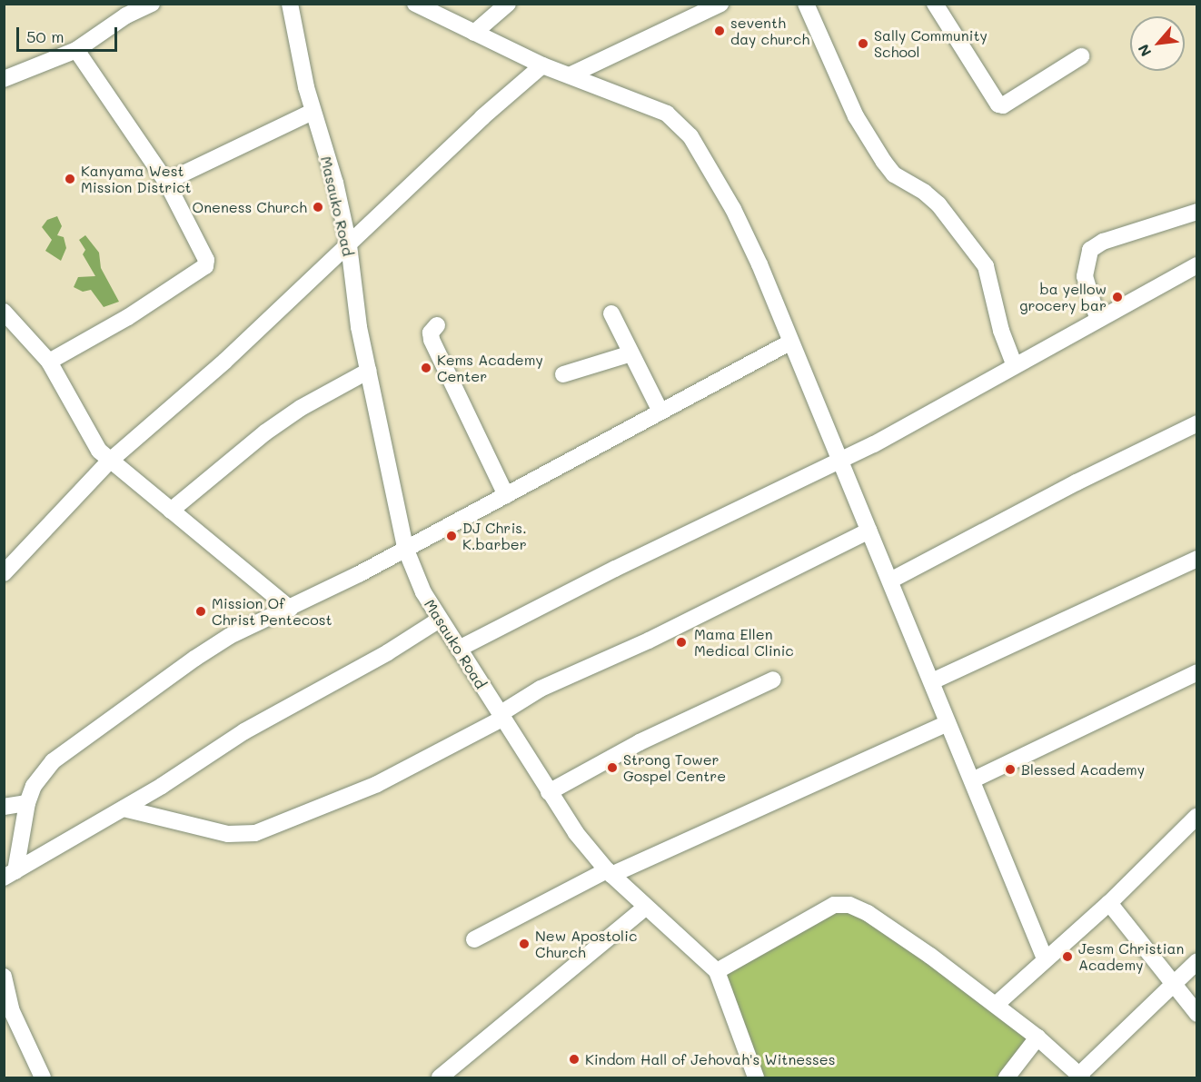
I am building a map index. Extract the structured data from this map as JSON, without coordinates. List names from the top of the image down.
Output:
{
  "streets": {
    "street": ["Masauko Road"]
  },
  "places": [
    "seventh day church",
    "Sally Community School",
    "Kanyama West Mission District",
    "Oneness Church",
    "ba yellow grocery bar",
    "Kems Academy Center",
    "DJ Chris. K.barber",
    "Mission Of Christ Pentecost",
    "Mama Ellen Medical Clinic",
    "Strong Tower Gospel Centre",
    "Blessed Academy",
    "New Apostolic Church",
    "Jesm Christian Academy",
    "Kindom Hall of Jehovah's Witnesses"
  ],
  "scale_bar": "50 m",
  "north": "bottom left"
}
